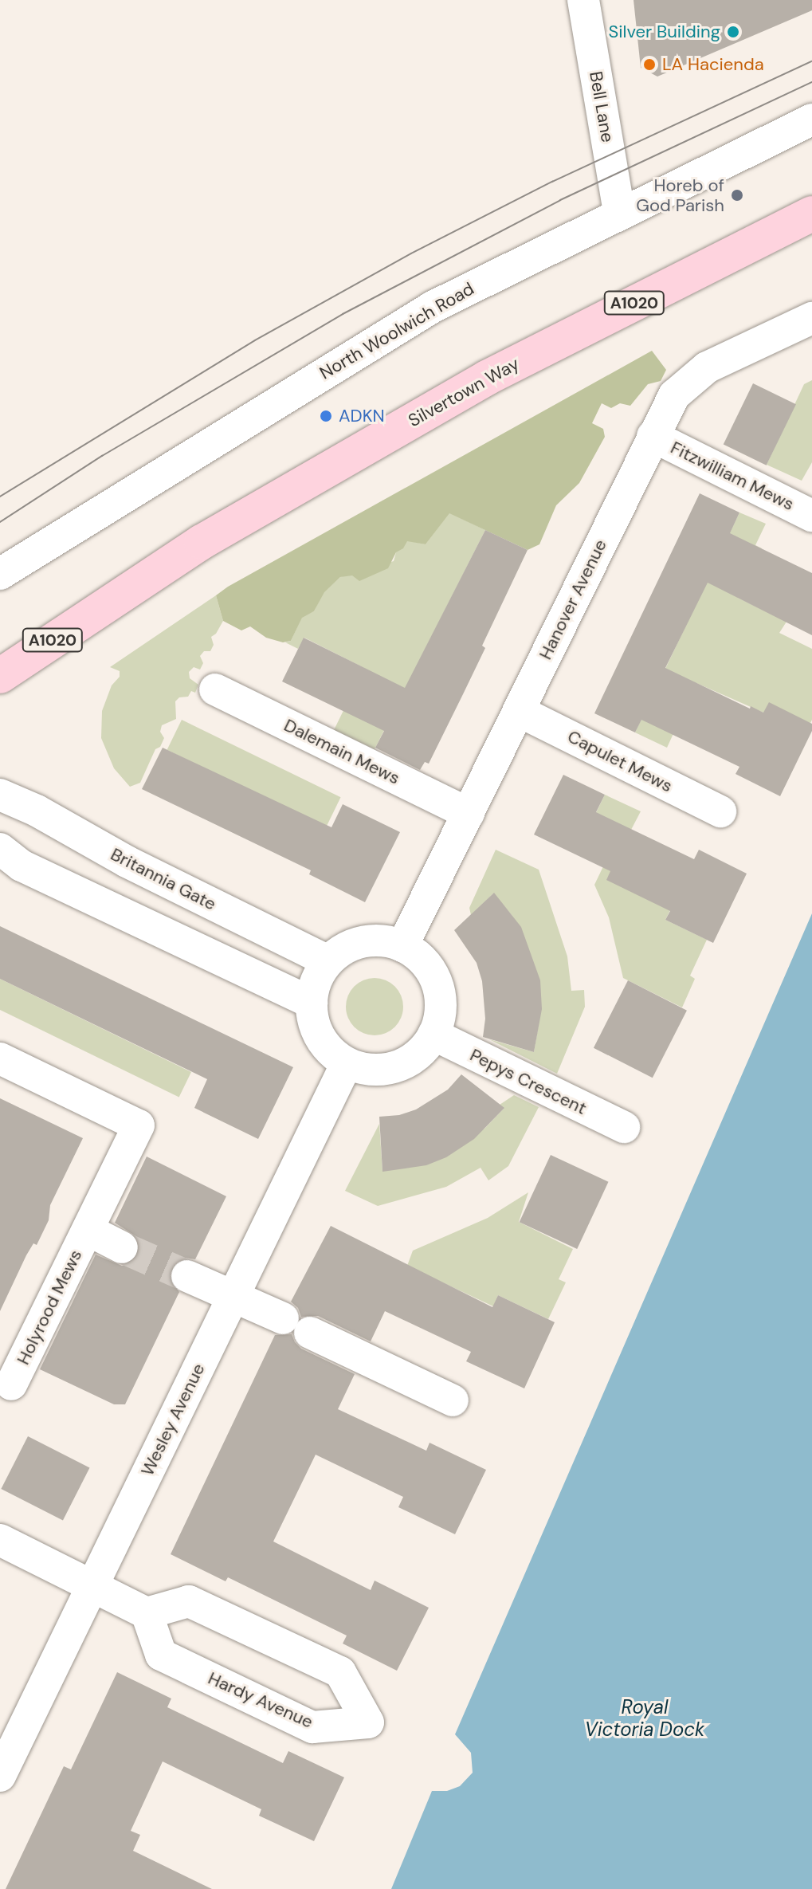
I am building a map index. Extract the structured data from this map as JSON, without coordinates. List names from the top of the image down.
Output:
{
  "streets": {
    "main road": ["A1020", "Silvertown Way"],
    "street": [
      "Bell Lane",
      "North Woolwich Road",
      "Fitzwilliam Mews",
      "Hanover Avenue",
      "Dalemain Mews",
      "Capulet Mews",
      "Britannia Gate",
      "Pepys Crescent",
      "Holyrood Mews",
      "Wesley Avenue",
      "Hardy Avenue"
    ]
  },
  "crossings": [
    ["Bell Lane", "North Woolwich Road"],
    ["Fitzwilliam Mews", "Hanover Avenue"],
    ["Hanover Avenue", "Dalemain Mews"],
    ["Hanover Avenue", "Capulet Mews"],
    ["Hanover Avenue", "Britannia Gate"],
    ["Hanover Avenue", "Pepys Crescent"],
    ["Hanover Avenue", "Wesley Avenue"],
    ["Britannia Gate", "Pepys Crescent"],
    ["Britannia Gate", "Wesley Avenue"],
    ["Pepys Crescent", "Wesley Avenue"]
  ],
  "water": ["Royal Victoria Dock"],
  "places": [
    "Silver Building",
    "LA Hacienda",
    "Horeb of God Parish",
    "ADKN"
  ]
}
